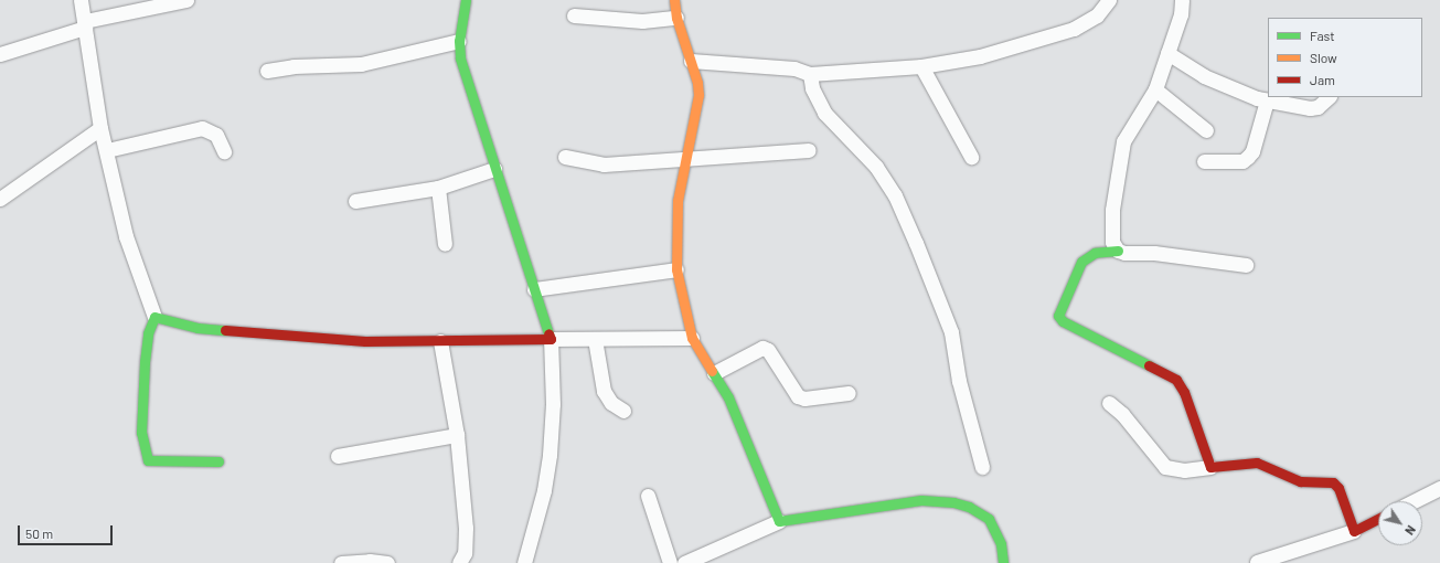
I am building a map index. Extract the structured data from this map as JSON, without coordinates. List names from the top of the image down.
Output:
{
  "legend": ["Fast", "Slow", "Jam"],
  "scale_bar": "50 m",
  "north": "bottom right"
}
